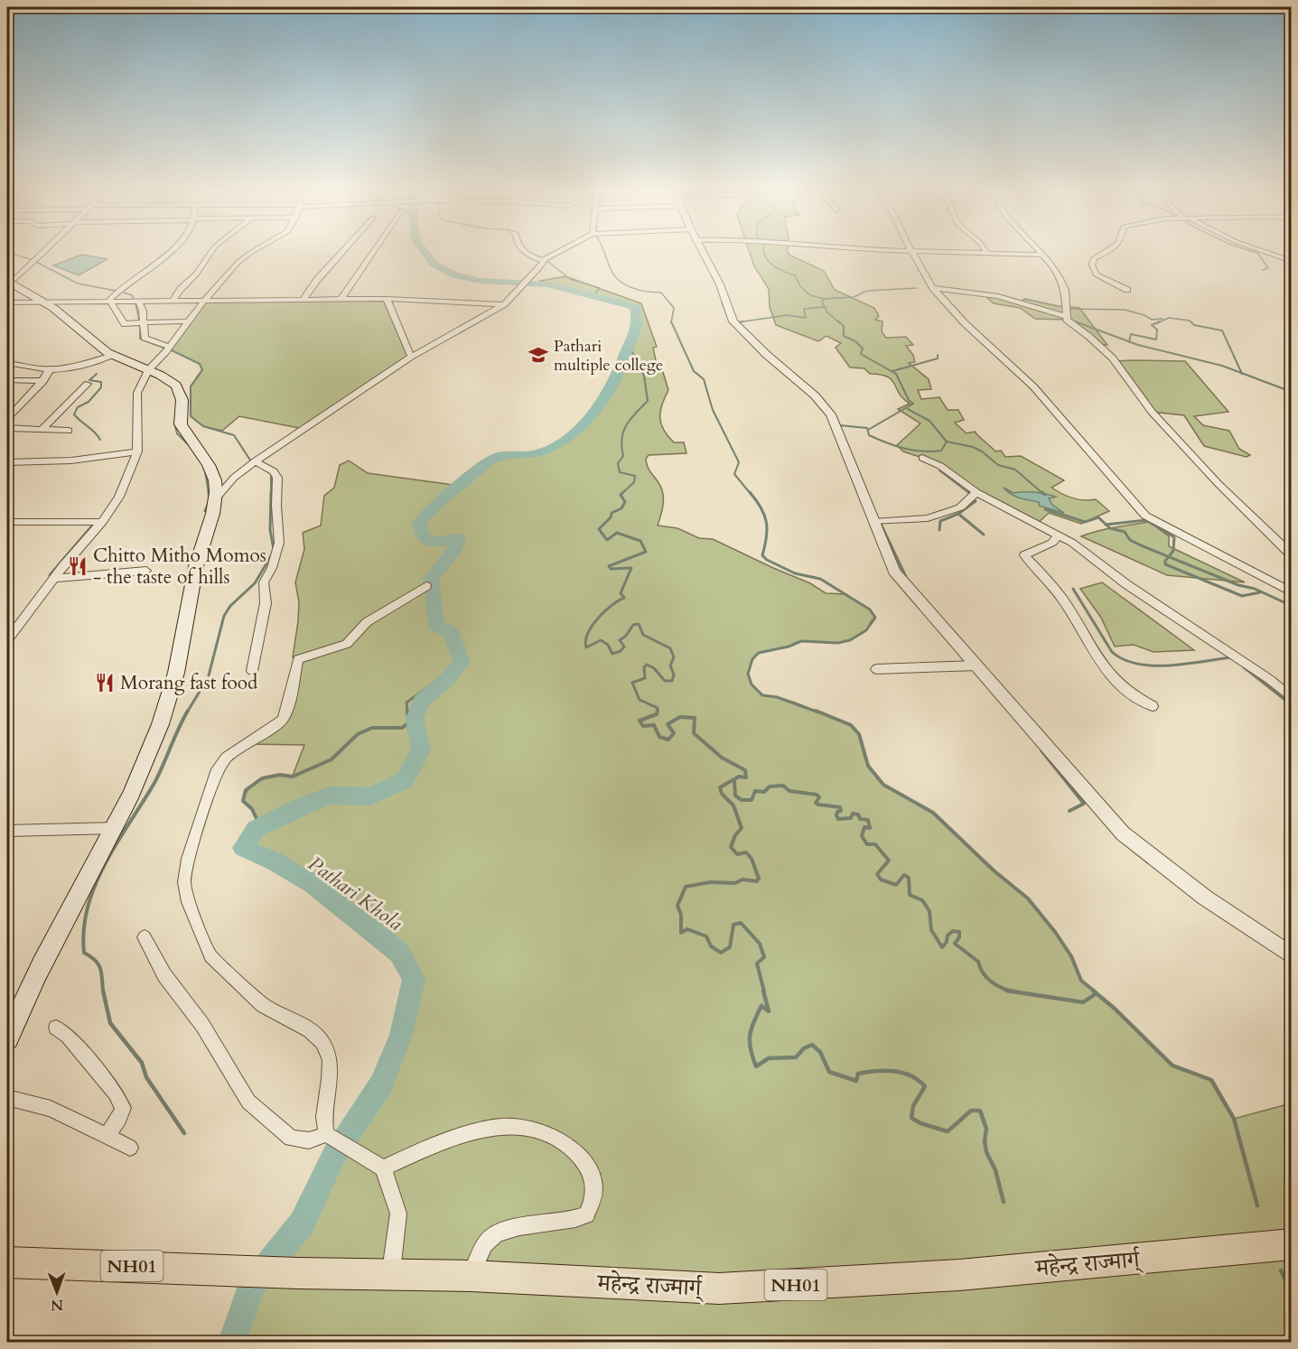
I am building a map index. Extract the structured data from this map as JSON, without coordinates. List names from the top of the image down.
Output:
{
  "streets": {
    "highway": ["महेन्द्र राज्मार्ग्", "NH01"]
  },
  "water": ["Pathari Khola"],
  "places": {
    "school or university": ["Pathari multiple college"],
    "restaurant": ["Chitto Mitho Momos - the taste of hills", "Morang fast food"]
  },
  "north": "bottom"
}
